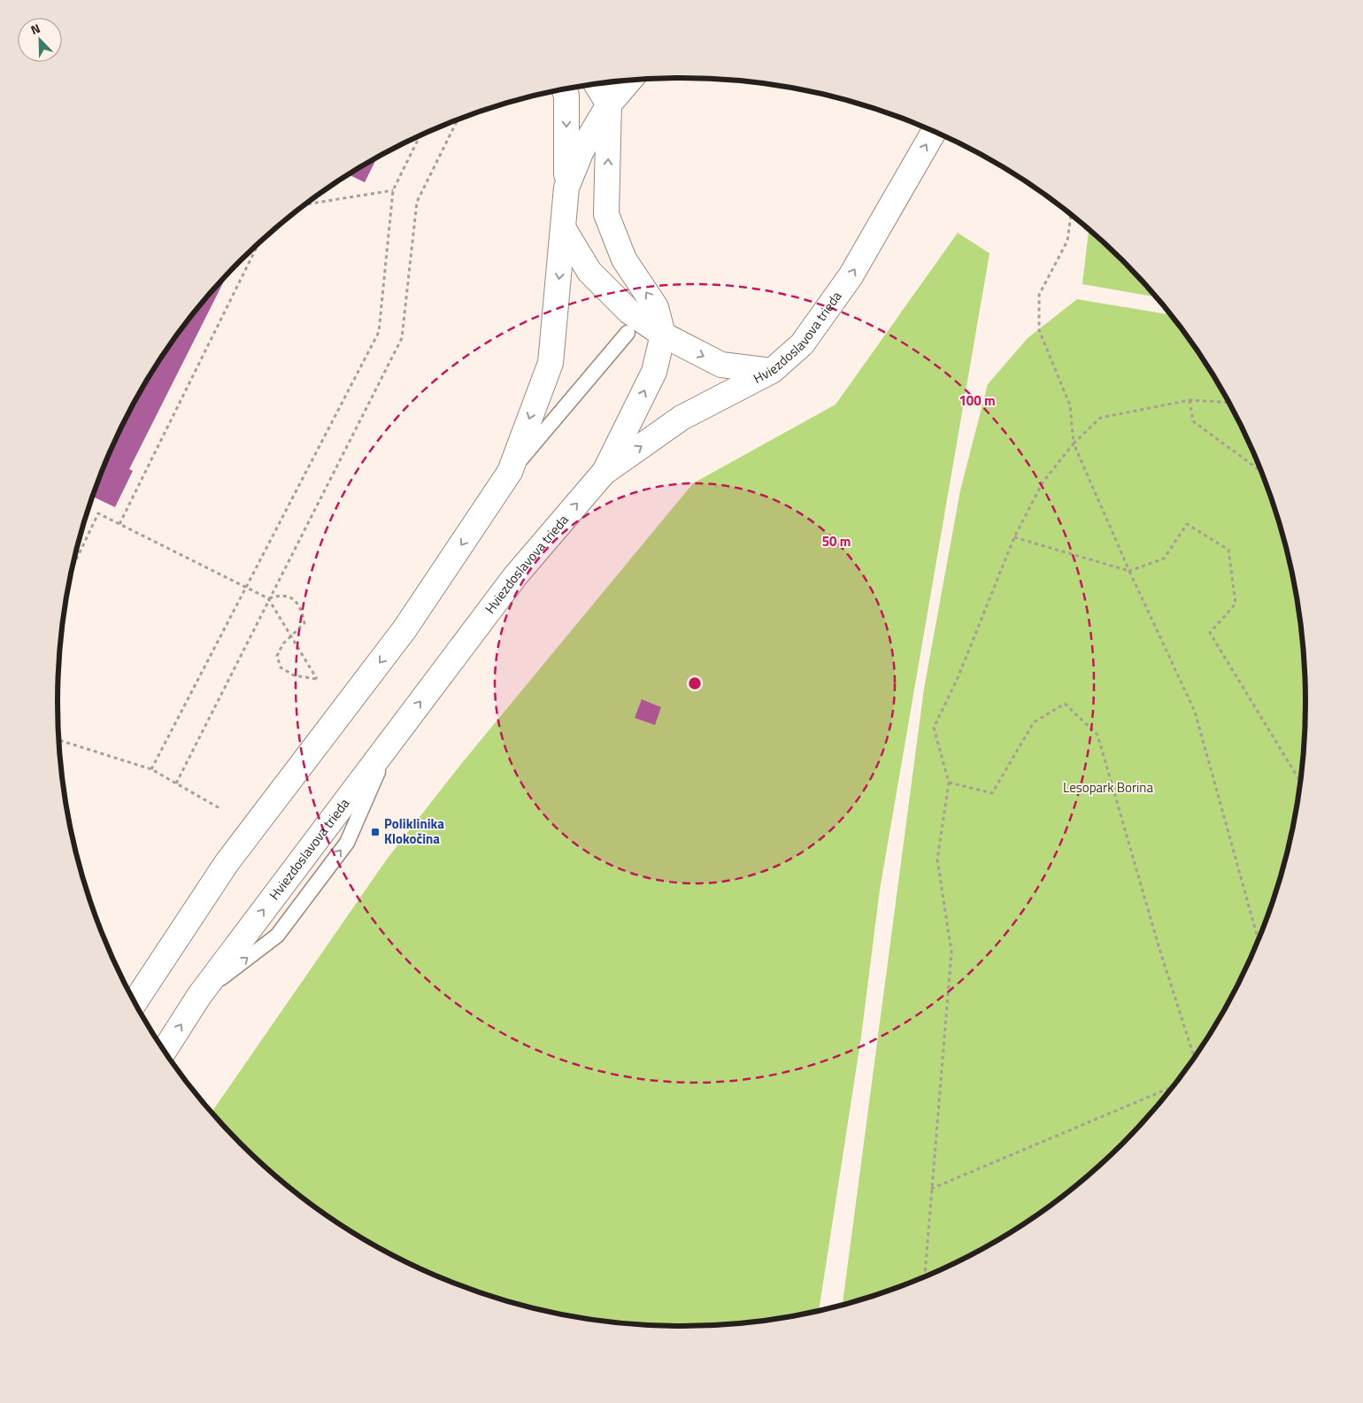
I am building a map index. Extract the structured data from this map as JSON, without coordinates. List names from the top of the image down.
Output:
{
  "streets": {
    "street": ["Hviezdoslavova trieda"]
  },
  "parks": ["Lesopark Borina"],
  "places": {
    "transit": ["Poliklinika Klokočina"]
  },
  "north": "top left",
  "rings": ["100 m", "50 m"]
}
